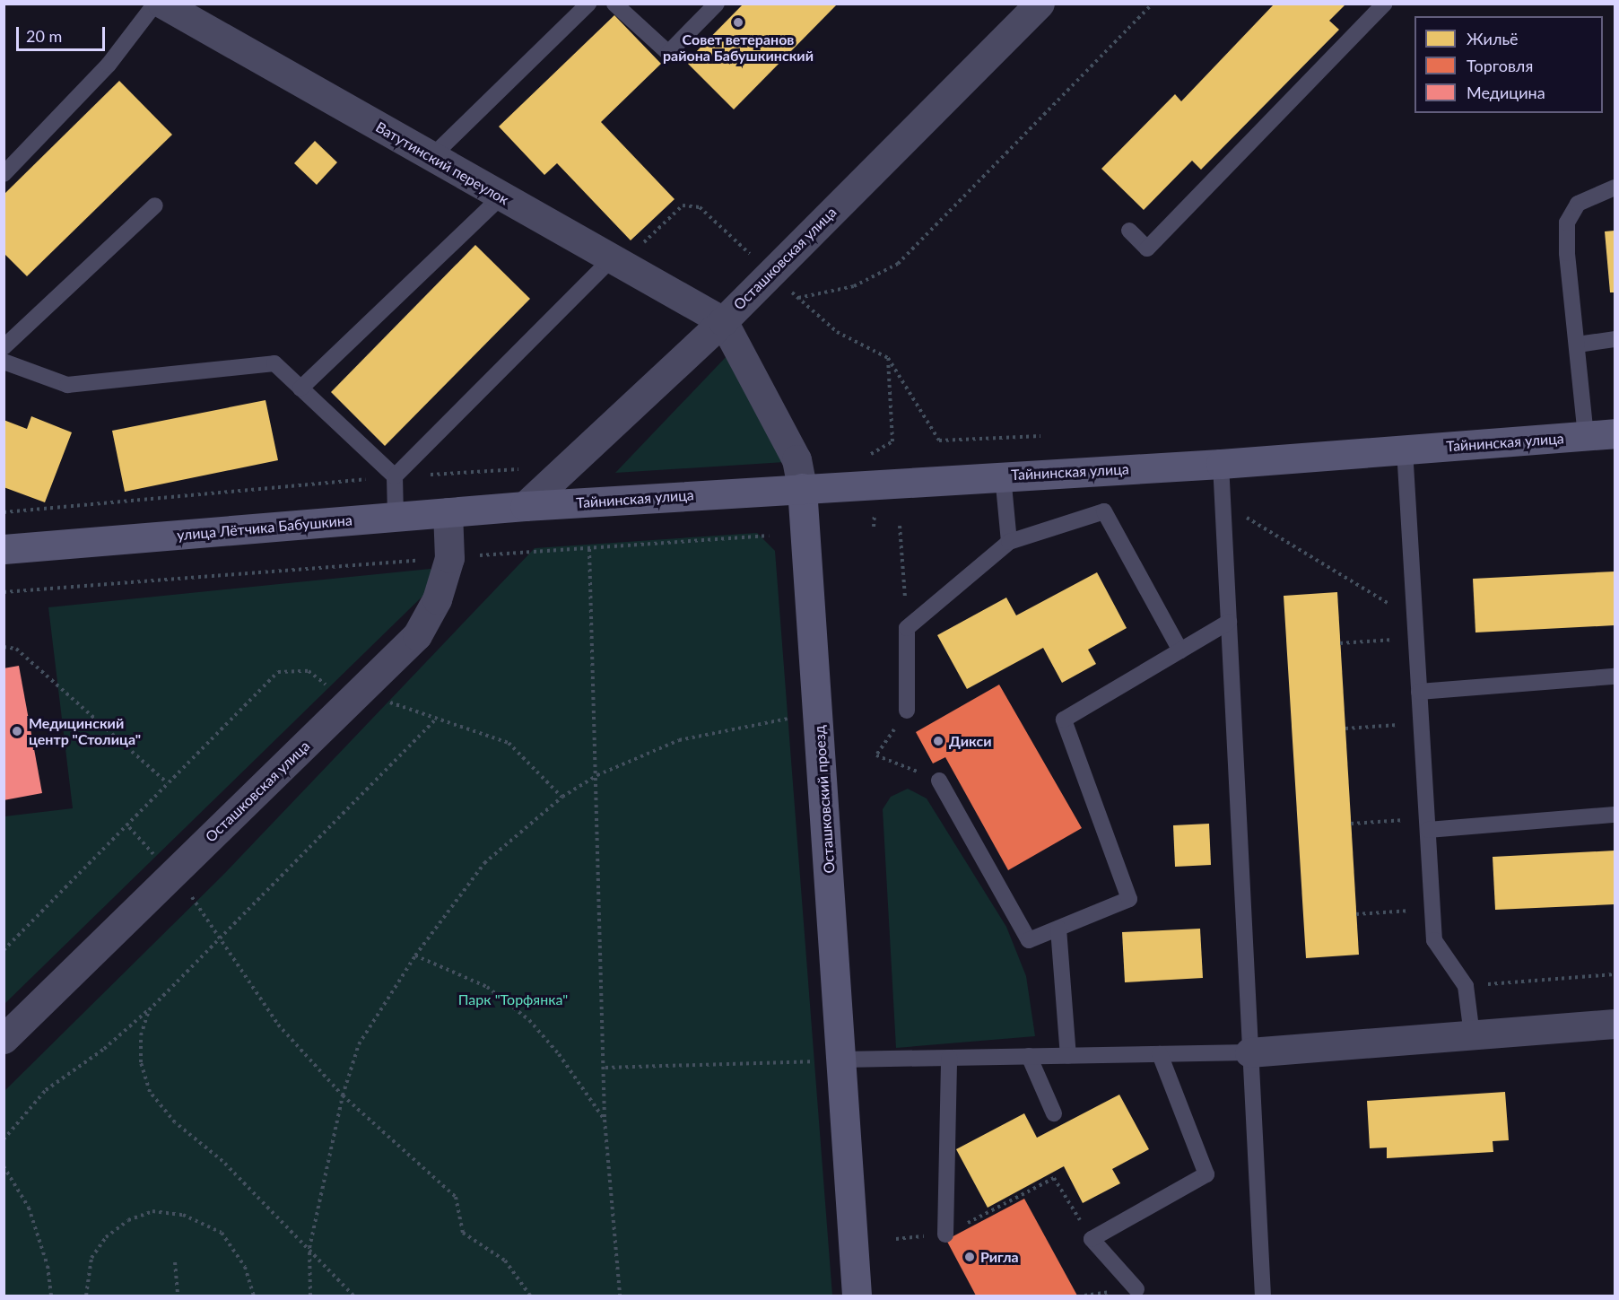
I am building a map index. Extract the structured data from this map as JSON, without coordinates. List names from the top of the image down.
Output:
{
  "streets": {
    "main road": ["Тайнинская улица", "улица Лётчика Бабушкина", "Осташковский проезд"],
    "street": ["Ватутинский переулок", "Осташковская улица"]
  },
  "crossings": [
    ["Ватутинский переулок", "Осташковская улица"],
    ["Ватутинский переулок", "Осташковский проезд"],
    ["Осташковская улица", "Тайнинская улица"],
    ["Осташковская улица", "улица Лётчика Бабушкина"],
    ["Осташковская улица", "Осташковский проезд"],
    ["Тайнинская улица", "улица Лётчика Бабушкина"],
    ["Тайнинская улица", "Осташковский проезд"]
  ],
  "parks": ["Парк \"Торфянка\""],
  "places": [
    "Совет ветеранов района Бабушкинский",
    "Медицинский центр \"Столица\"",
    "Дикси",
    "Ригла"
  ],
  "legend": ["Жильё", "Торговля", "Медицина"],
  "scale_bar": "20 m"
}
